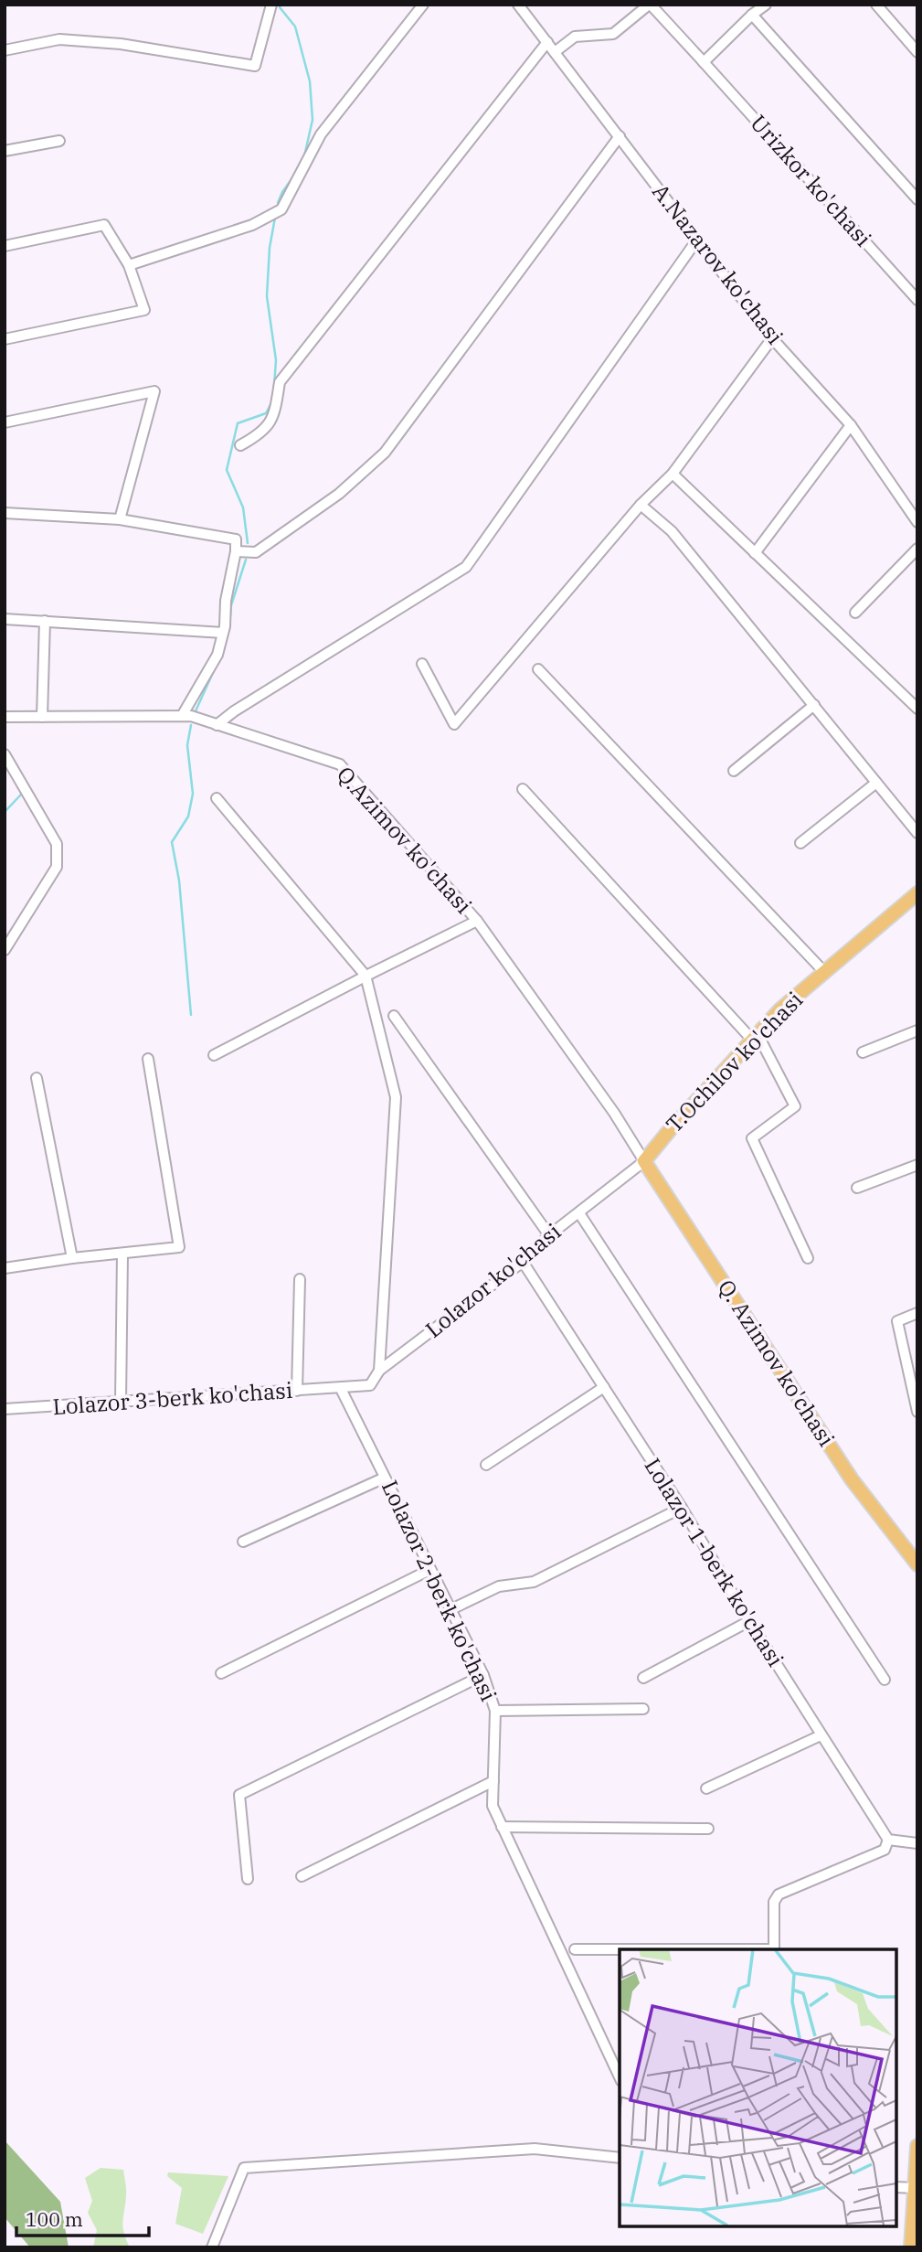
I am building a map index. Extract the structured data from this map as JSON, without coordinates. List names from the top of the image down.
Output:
{
  "streets": {
    "main road": ["T.Ochilov ko'chasi", "Q. Azimov ko'chasi"],
    "street": [
      "Urizkor ko'chasi",
      "A.Nazarov ko'chasi",
      "Q.Azimov ko'chasi",
      "Lolazor ko'chasi",
      "Lolazor 3-berk ko'chasi",
      "Lolazor 1-berk ko'chasi",
      "Lolazor 2-berk ko'chasi"
    ]
  },
  "crossings": [
    ["Q.Azimov ko'chasi", "T.Ochilov ko'chasi"],
    ["Q.Azimov ko'chasi", "Lolazor ko'chasi"],
    ["Q.Azimov ko'chasi", "Q. Azimov ko'chasi"],
    ["T.Ochilov ko'chasi", "Lolazor ko'chasi"],
    ["T.Ochilov ko'chasi", "Q. Azimov ko'chasi"],
    ["Lolazor ko'chasi", "Q. Azimov ko'chasi"],
    ["Lolazor ko'chasi", "Lolazor 3-berk ko'chasi"],
    ["Lolazor ko'chasi", "Lolazor 1-berk ko'chasi"],
    ["Lolazor ko'chasi", "Lolazor 2-berk ko'chasi"],
    ["Lolazor 3-berk ko'chasi", "Lolazor 2-berk ko'chasi"]
  ],
  "scale_bar": "100 m"
}
